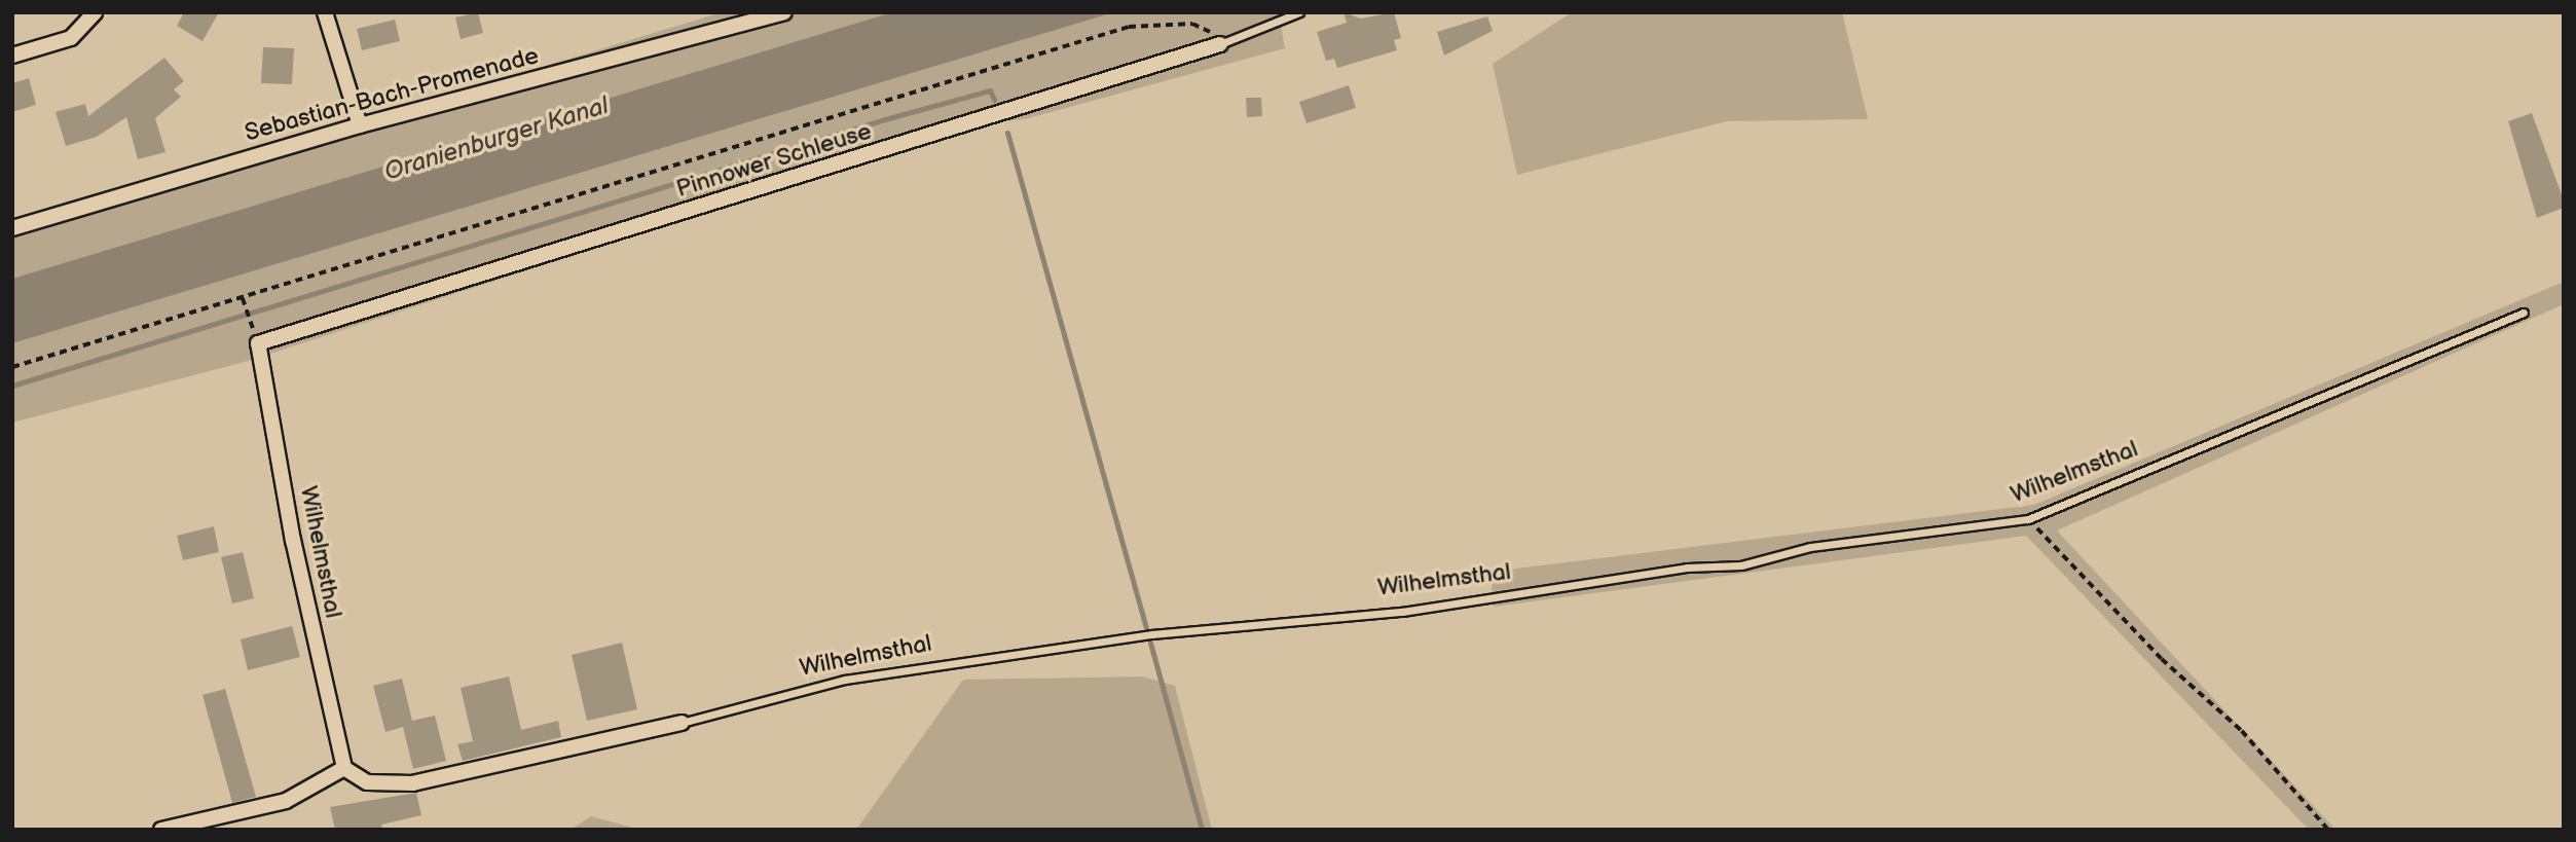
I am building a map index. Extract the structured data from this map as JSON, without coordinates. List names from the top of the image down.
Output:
{
  "streets": {
    "street": ["Sebastian-Bach-Promenade", "Pinnower Schleuse", "Wilhelmsthal"]
  },
  "crossings": [
    ["Pinnower Schleuse", "Wilhelmsthal"]
  ],
  "water": ["Oranienburger Kanal"]
}
